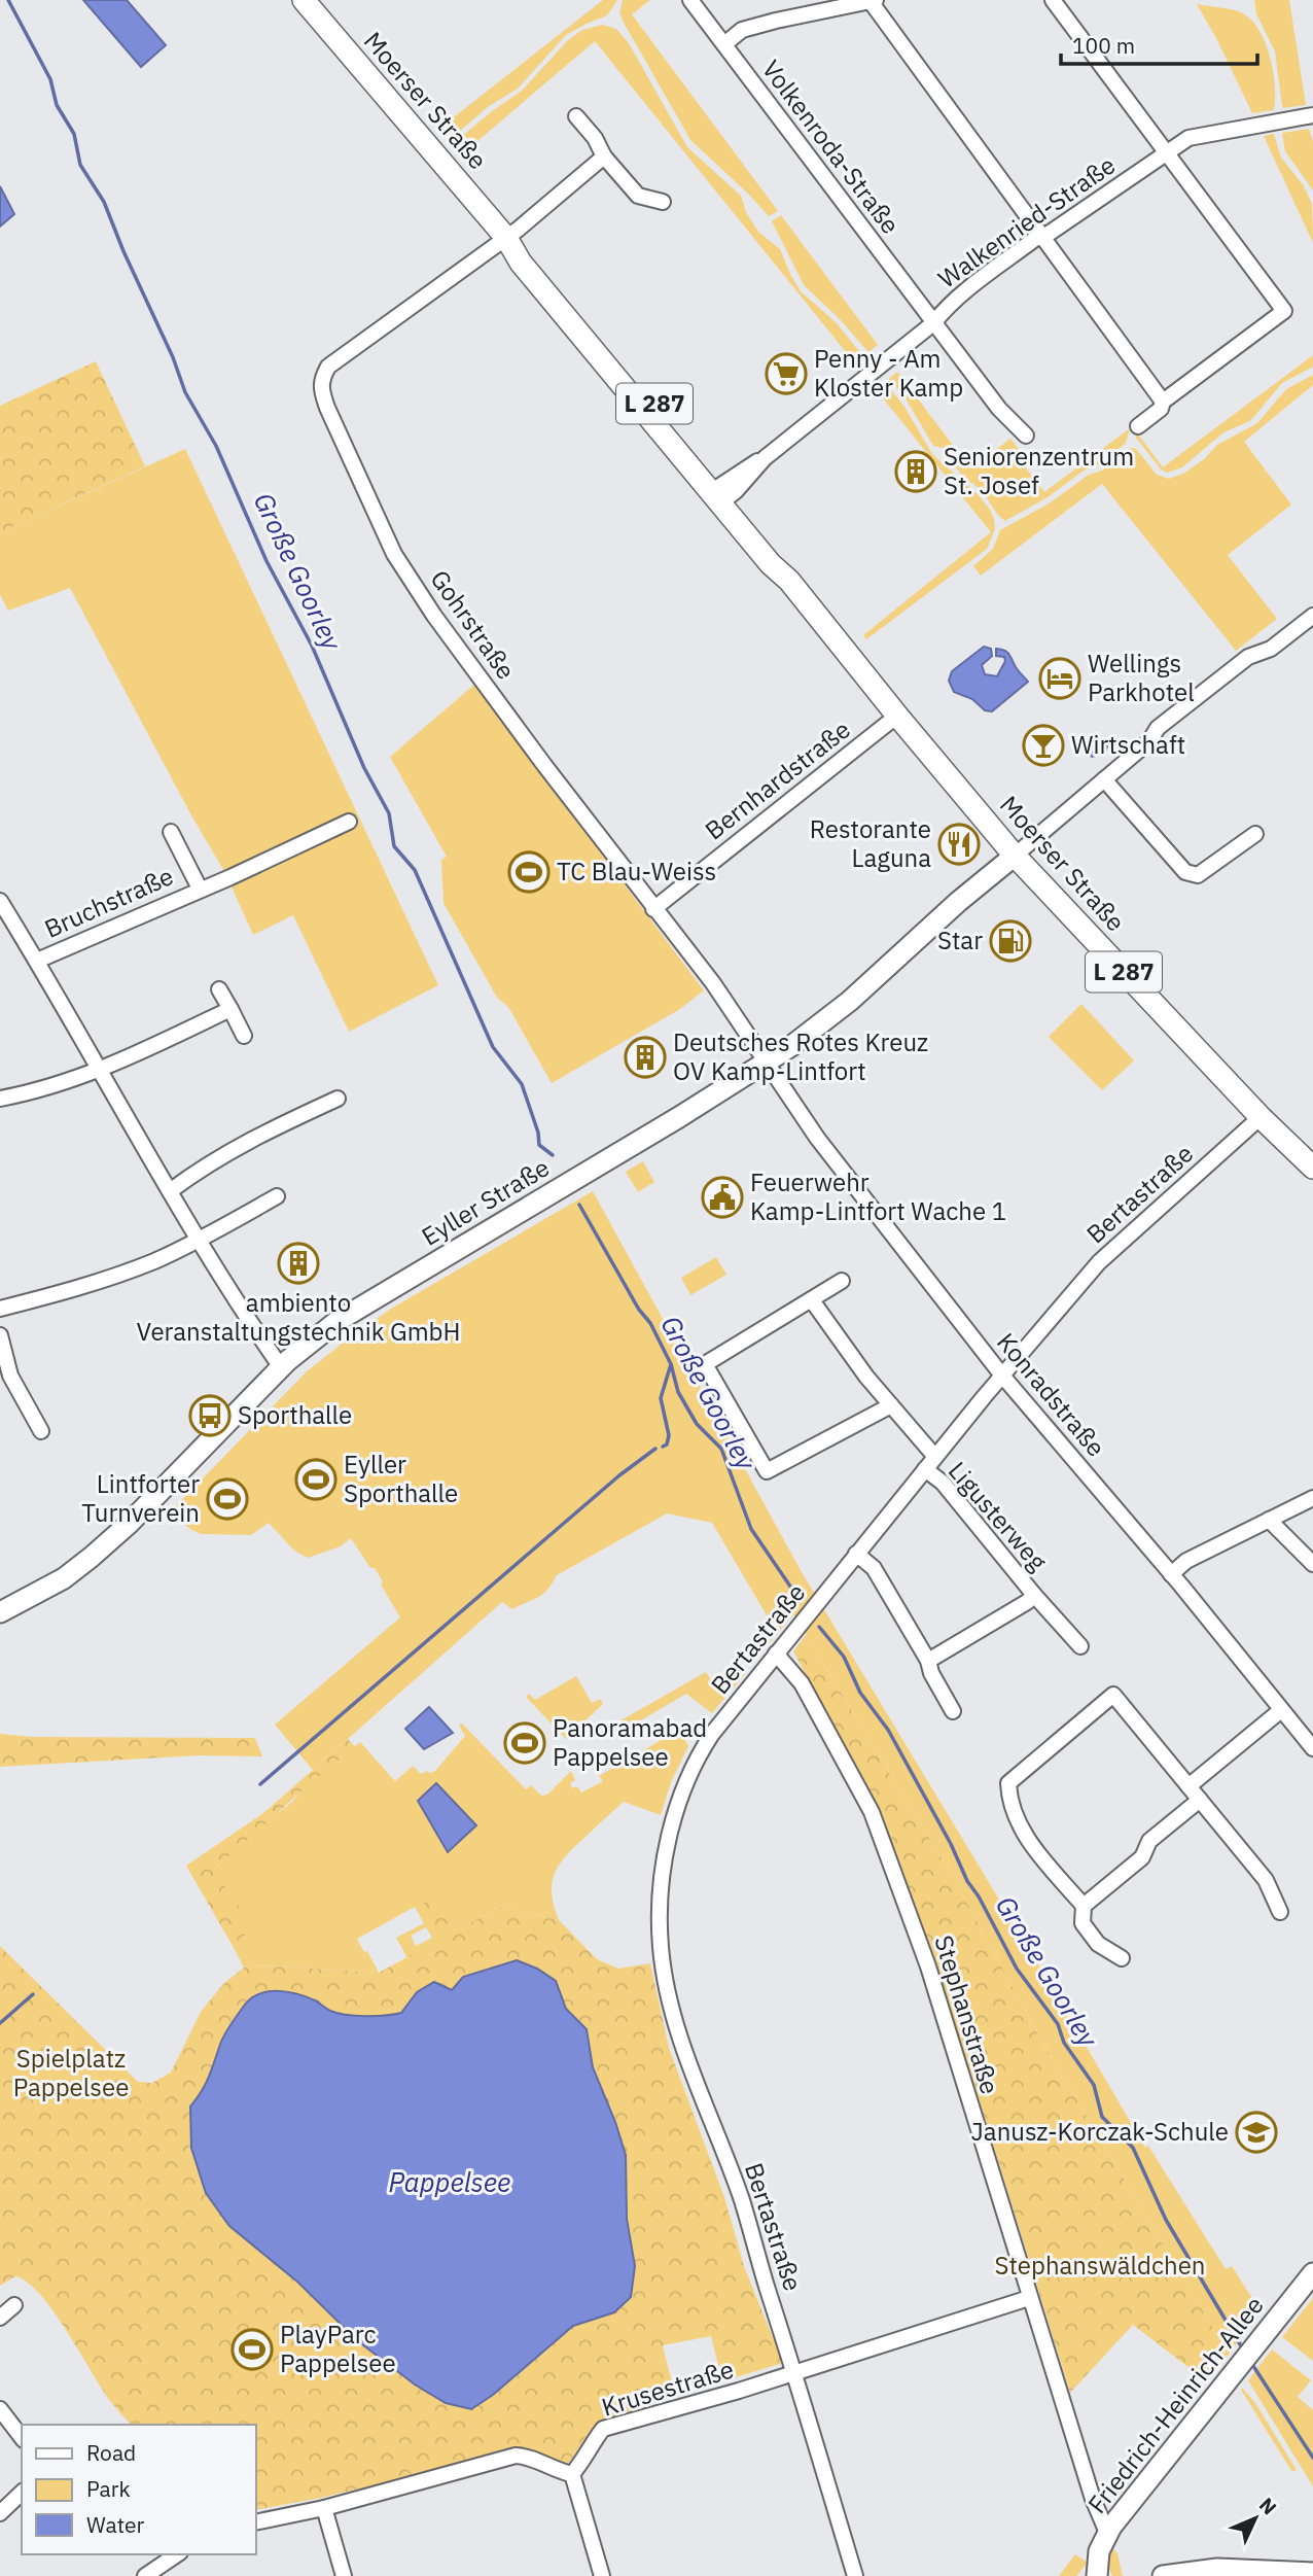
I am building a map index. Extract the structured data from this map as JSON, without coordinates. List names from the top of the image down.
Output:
{
  "streets": {
    "main road": [
      "Moerser Straße",
      "L 287",
      "Eyller Straße",
      "Friedrich-Heinrich-Allee"
    ],
    "street": [
      "Volkenroda-Straße",
      "Walkenried-Straße",
      "Gohrstraße",
      "Bernhardstraße",
      "Bruchstraße",
      "Bertastraße",
      "Konradstraße",
      "Ligusterweg",
      "Stephanstraße",
      "Krusestraße"
    ]
  },
  "crossings": [
    ["Moerser Straße", "Walkenried-Straße"],
    ["Moerser Straße", "Gohrstraße"],
    ["Moerser Straße", "Bernhardstraße"],
    ["Moerser Straße", "Bertastraße"],
    ["Moerser Straße", "Eyller Straße"],
    ["Volkenroda-Straße", "Walkenried-Straße"],
    ["Gohrstraße", "Bernhardstraße"],
    ["Gohrstraße", "Eyller Straße"],
    ["Gohrstraße", "Konradstraße"],
    ["Bruchstraße", "Eyller Straße"],
    ["Bertastraße", "Konradstraße"],
    ["Bertastraße", "Ligusterweg"],
    ["Bertastraße", "Stephanstraße"],
    ["Bertastraße", "Krusestraße"],
    ["Eyller Straße", "Konradstraße"],
    ["Stephanstraße", "Krusestraße"],
    ["Stephanstraße", "Friedrich-Heinrich-Allee"]
  ],
  "water": ["Große Goorley", "Pappelsee"],
  "parks": ["Spielplatz Pappelsee", "Stephanswäldchen"],
  "places": {
    "supermarket": ["Penny - Am Kloster Kamp"],
    "building": ["Seniorenzentrum St. Josef", "Deutsches Rotes Kreuz OV Kamp-Lintfort", "ambiento Veranstaltungstechnik GmbH"],
    "hotel": ["Wellings Parkhotel"],
    "bar": ["Wirtschaft"],
    "restaurant": ["Restorante Laguna"],
    "sports": [
      "TC Blau-Weiss",
      "Eyller Sporthalle",
      "Lintforter Turnverein",
      "Panoramabad Pappelsee",
      "PlayParc Pappelsee"
    ],
    "fuel station": ["Star"],
    "public building": ["Feuerwehr Kamp-Lintfort Wache 1"],
    "bus stop": ["Sporthalle"],
    "school or university": ["Janusz-Korczak-Schule"]
  },
  "legend": ["Road", "Park", "Water"],
  "scale_bar": "100 m",
  "north": "top right"
}
